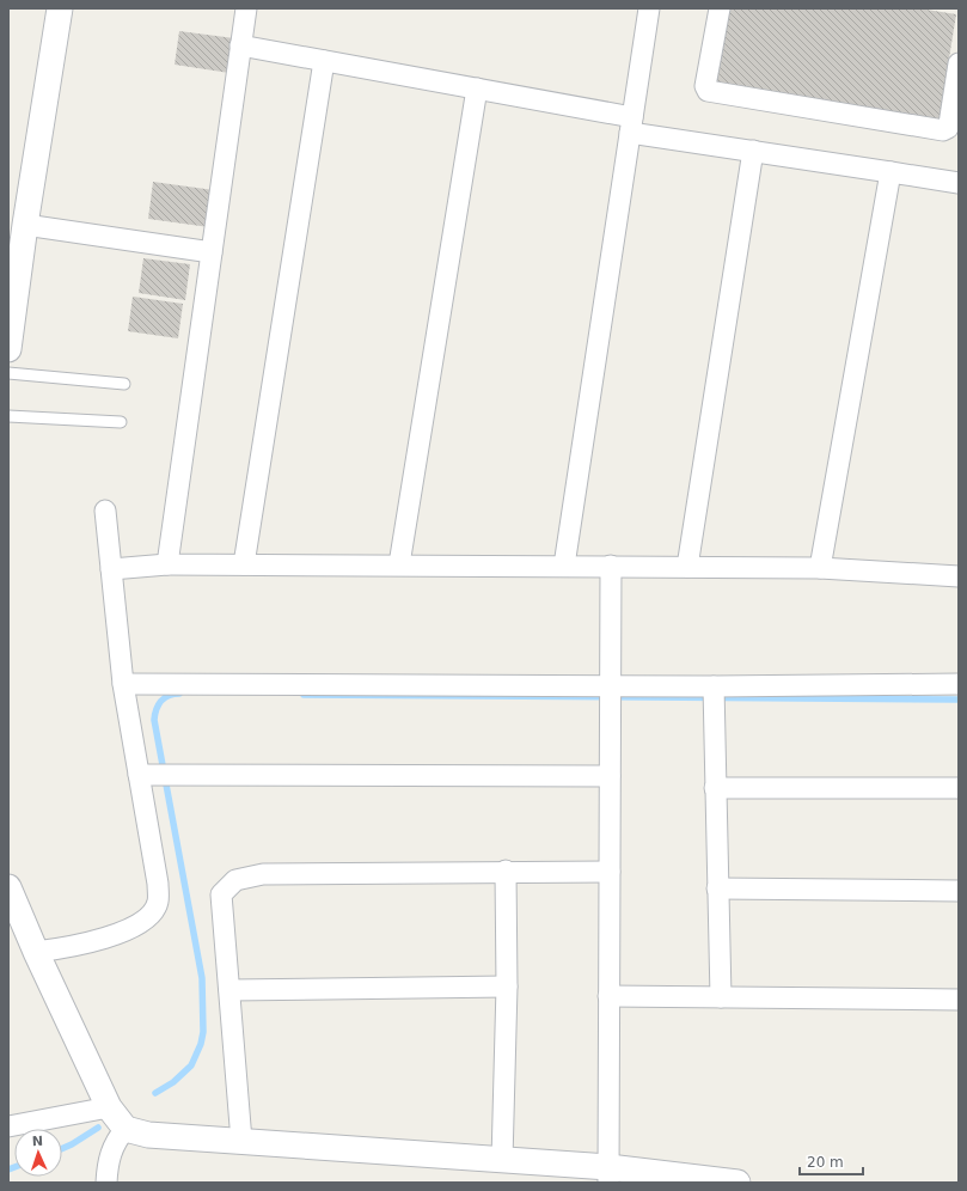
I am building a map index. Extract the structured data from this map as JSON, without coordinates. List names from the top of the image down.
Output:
{
  "scale_bar": "20 m",
  "north": "top"
}
